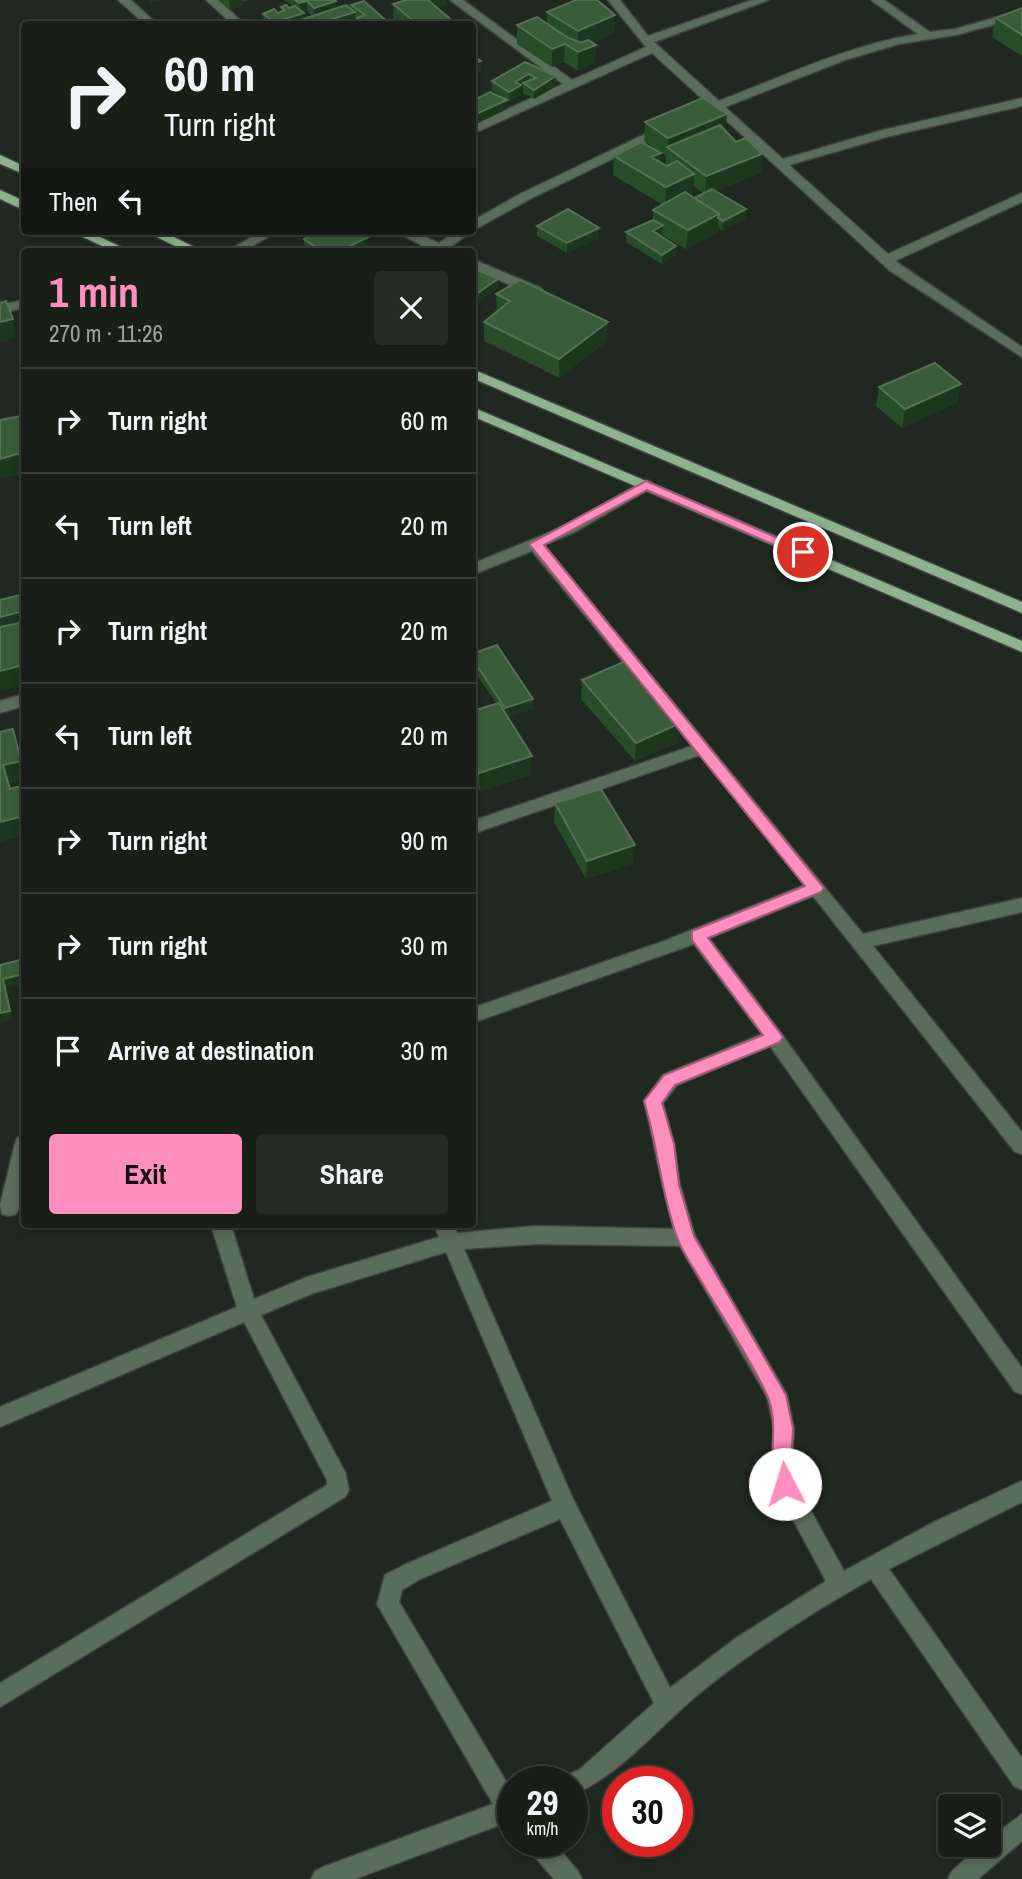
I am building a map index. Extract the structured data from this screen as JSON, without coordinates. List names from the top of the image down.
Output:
{
  "page": {
    "turn": ["60 m", "Turn right"],
    "then": "Then",
    "heading": ["1 min", "270 m · 11:26"],
    "list": [
      {
        "name": "Turn right",
        "value": "60 m"
      },
      {
        "name": "Turn left",
        "value": "20 m"
      },
      {
        "name": "Turn right",
        "value": "20 m"
      },
      {
        "name": "Turn left",
        "value": "20 m"
      },
      {
        "name": "Turn right",
        "value": "90 m"
      },
      {
        "name": "Turn right",
        "value": "30 m"
      },
      {
        "name": "Arrive at destination",
        "value": "30 m"
      }
    ],
    "buttons": ["Exit", "Share"],
    "speed": "29 km/h",
    "limit": "30"
  }
}
